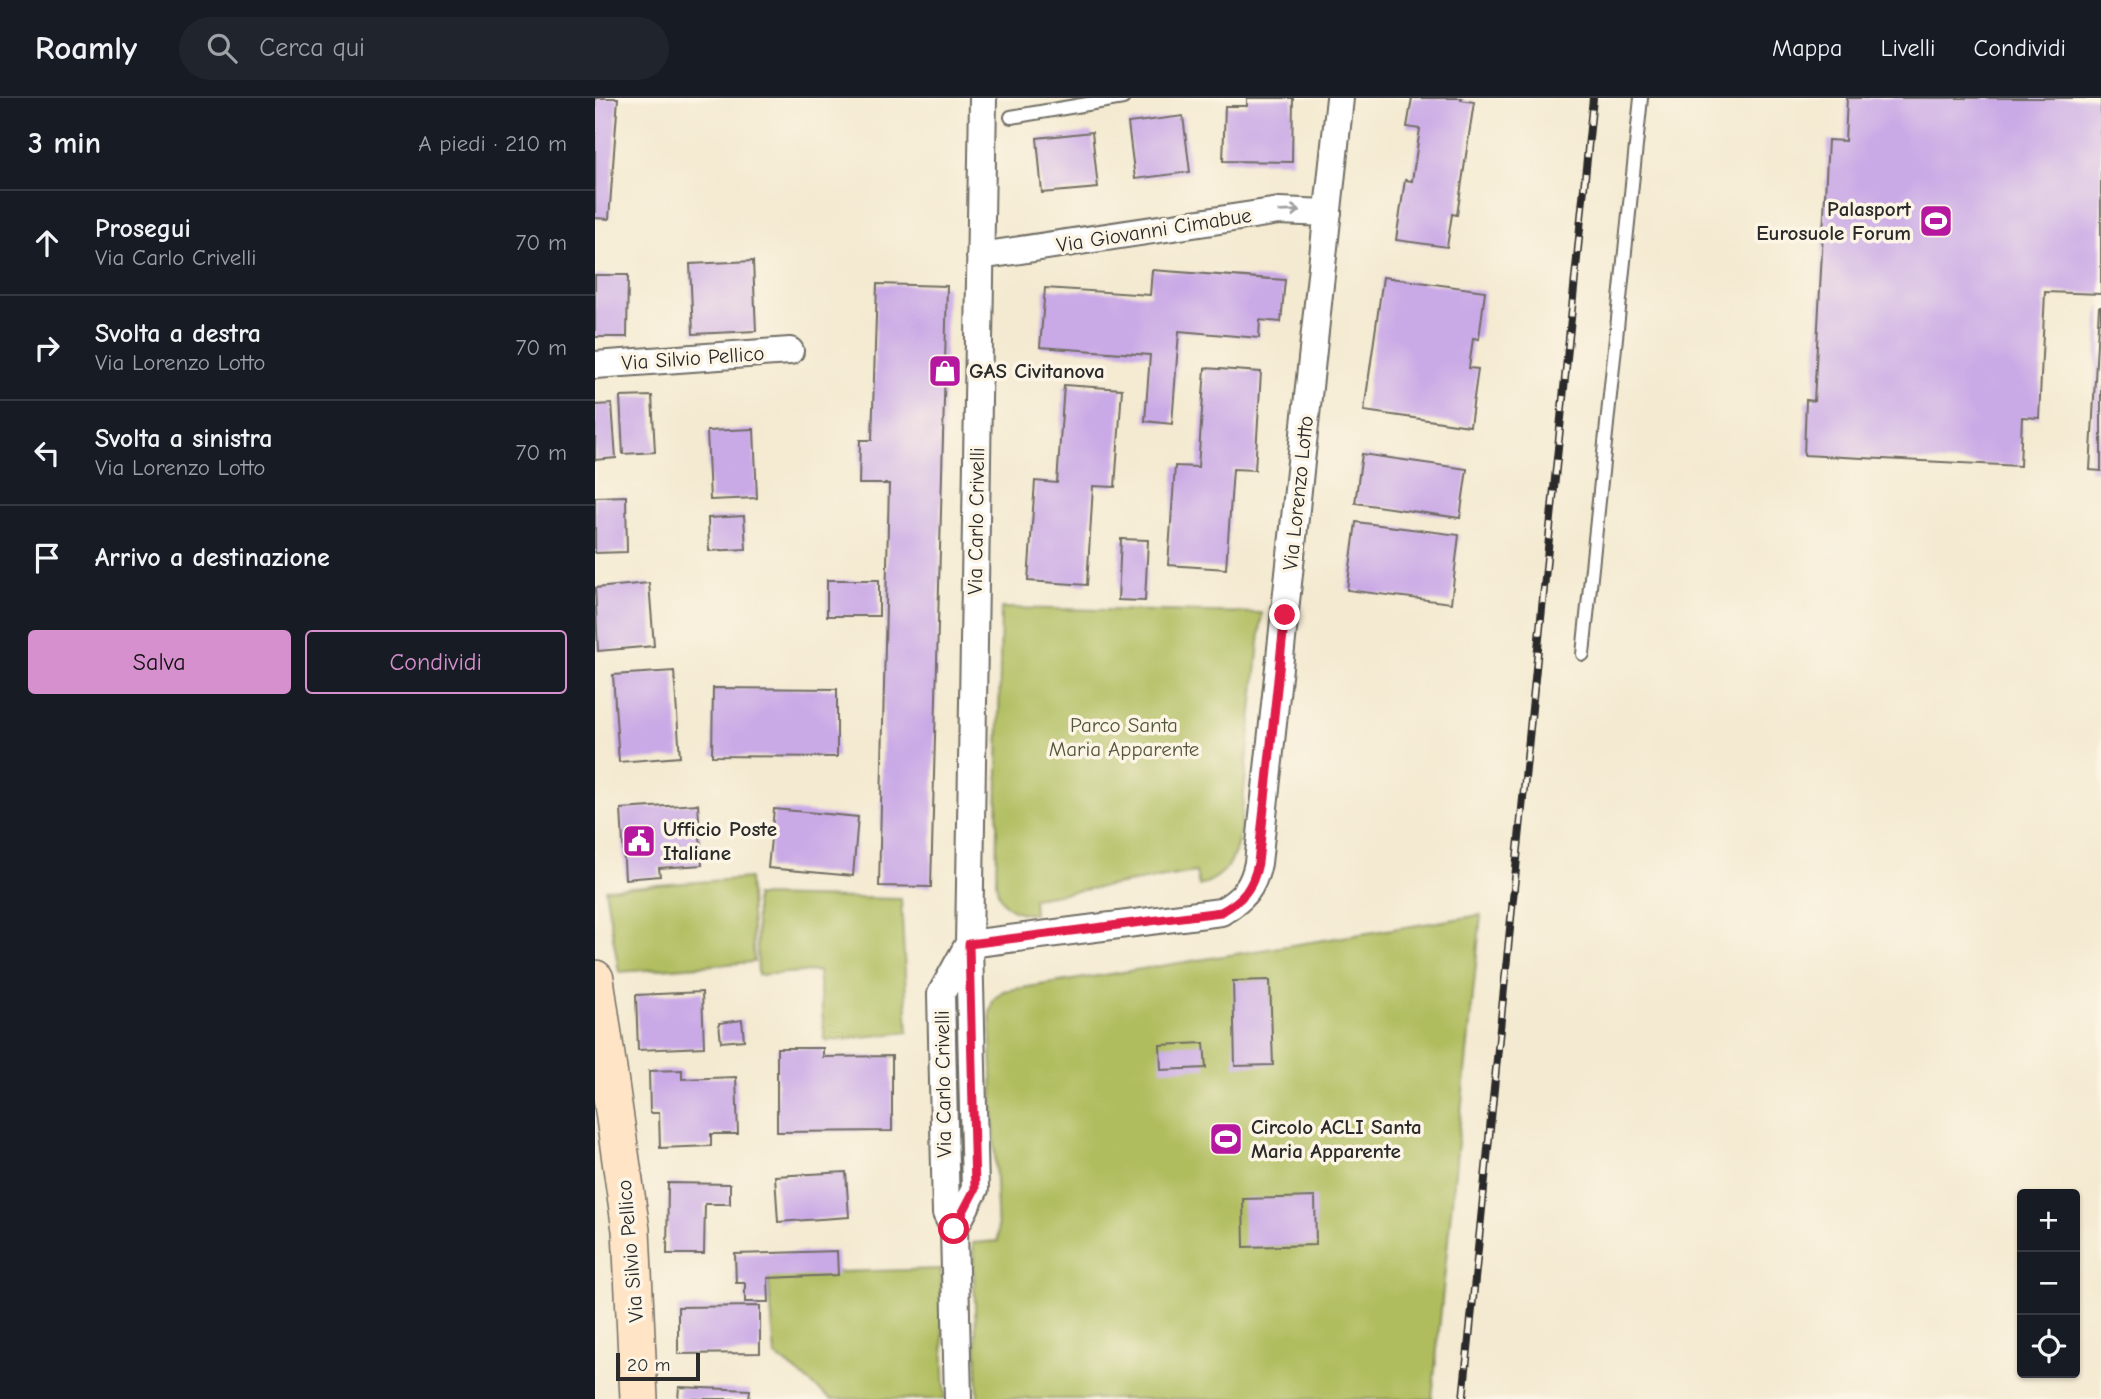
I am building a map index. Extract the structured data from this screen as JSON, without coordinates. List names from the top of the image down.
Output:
{
  "streets": {
    "main road": ["Via Silvio Pellico"],
    "street": ["Via Giovanni Cimabue", "Via Lorenzo Lotto", "Via Carlo Crivelli"]
  },
  "crossings": [
    ["Via Giovanni Cimabue", "Via Lorenzo Lotto"],
    ["Via Giovanni Cimabue", "Via Carlo Crivelli"],
    ["Via Lorenzo Lotto", "Via Carlo Crivelli"]
  ],
  "one_way": ["Via Giovanni Cimabue"],
  "parks": ["Parco Santa Maria Apparente"],
  "places": {
    "sports": ["Palasport Eurosuole Forum", "Circolo ACLI Santa Maria Apparente"],
    "shop": ["GAS Civitanova"],
    "public building": ["Ufficio Poste Italiane"]
  },
  "scale_bar": "20 m",
  "page": {
    "header": "Roamly",
    "search": "Cerca qui",
    "nav": ["Mappa", "Livelli", "Condividi"],
    "heading": ["3 min", "A piedi · 210 m"],
    "list": [
      ["Prosegui", "Via Carlo Crivelli", "70 m"],
      ["Svolta a destra", "Via Lorenzo Lotto", "70 m"],
      ["Svolta a sinistra", "Via Lorenzo Lotto", "70 m"],
      "Arrivo a destinazione"
    ],
    "buttons": ["Salva", "Condividi"],
    "map_buttons": ["+", "−"],
    "scale": "20 m"
  }
}
